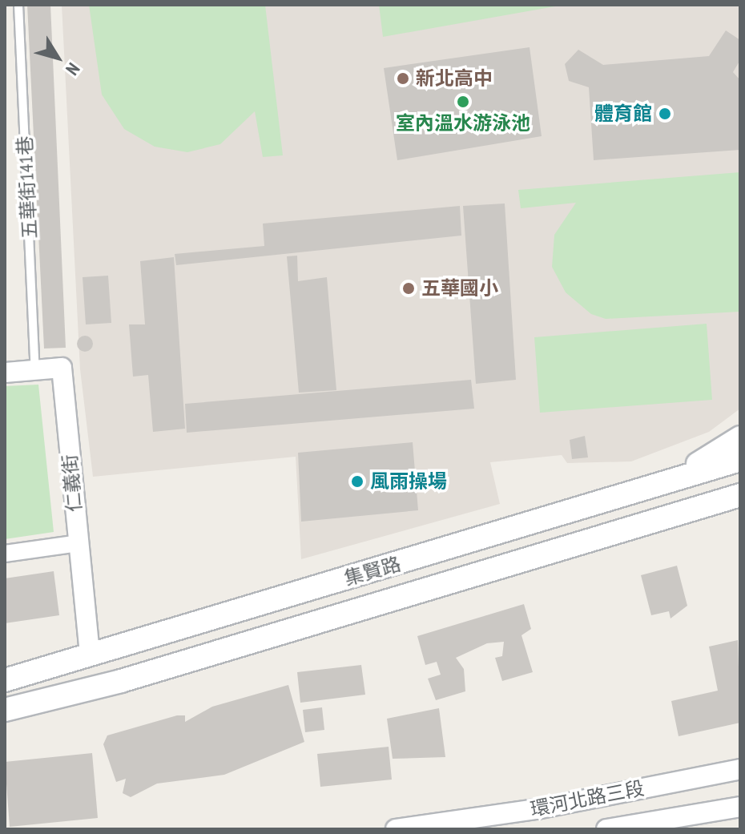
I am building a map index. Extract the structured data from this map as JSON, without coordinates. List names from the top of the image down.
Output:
{
  "streets": {
    "main road": ["集賢路"],
    "street": ["仁義街", "環河北路三段"],
    "lane": ["五華街141巷"]
  },
  "crossings": [
    ["五華街141巷", "仁義街"],
    ["仁義街", "集賢路"]
  ],
  "places": [
    "新北高中",
    "室內溫水游泳池",
    "體育館",
    "五華國小",
    "風雨操場"
  ],
  "north": "bottom right"
}
